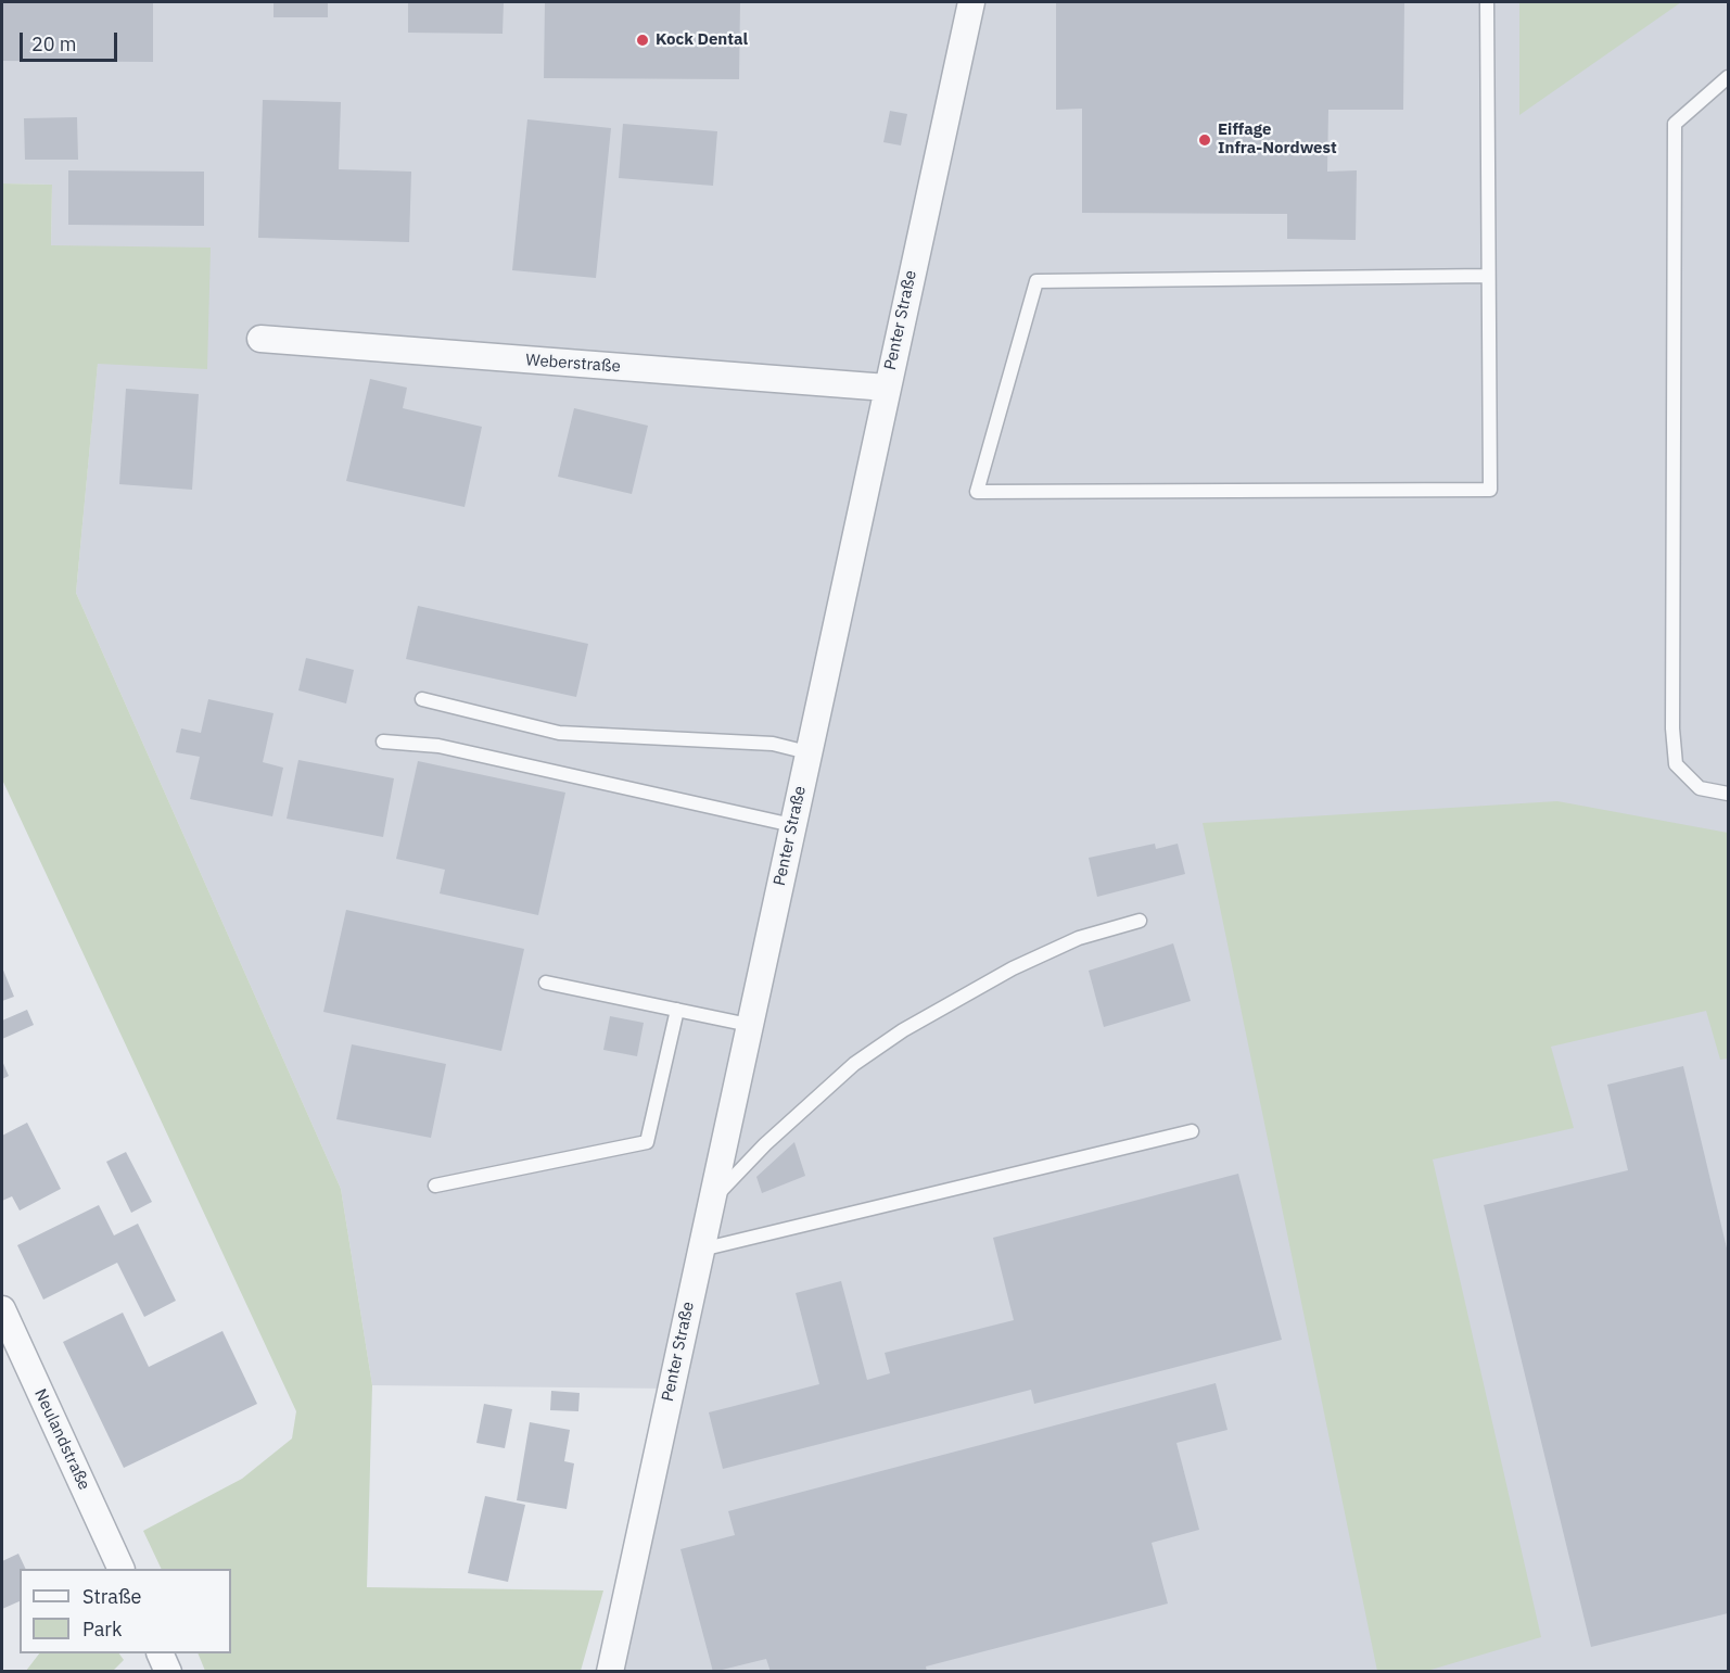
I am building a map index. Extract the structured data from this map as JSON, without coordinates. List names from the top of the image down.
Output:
{
  "streets": {
    "street": ["Penter Straße", "Weberstraße", "Neulandstraße"]
  },
  "crossings": [
    ["Penter Straße", "Weberstraße"]
  ],
  "places": ["Kock Dental", "Eiffage Infra-Nordwest"],
  "legend": ["Straße", "Park"],
  "scale_bar": "20 m"
}
